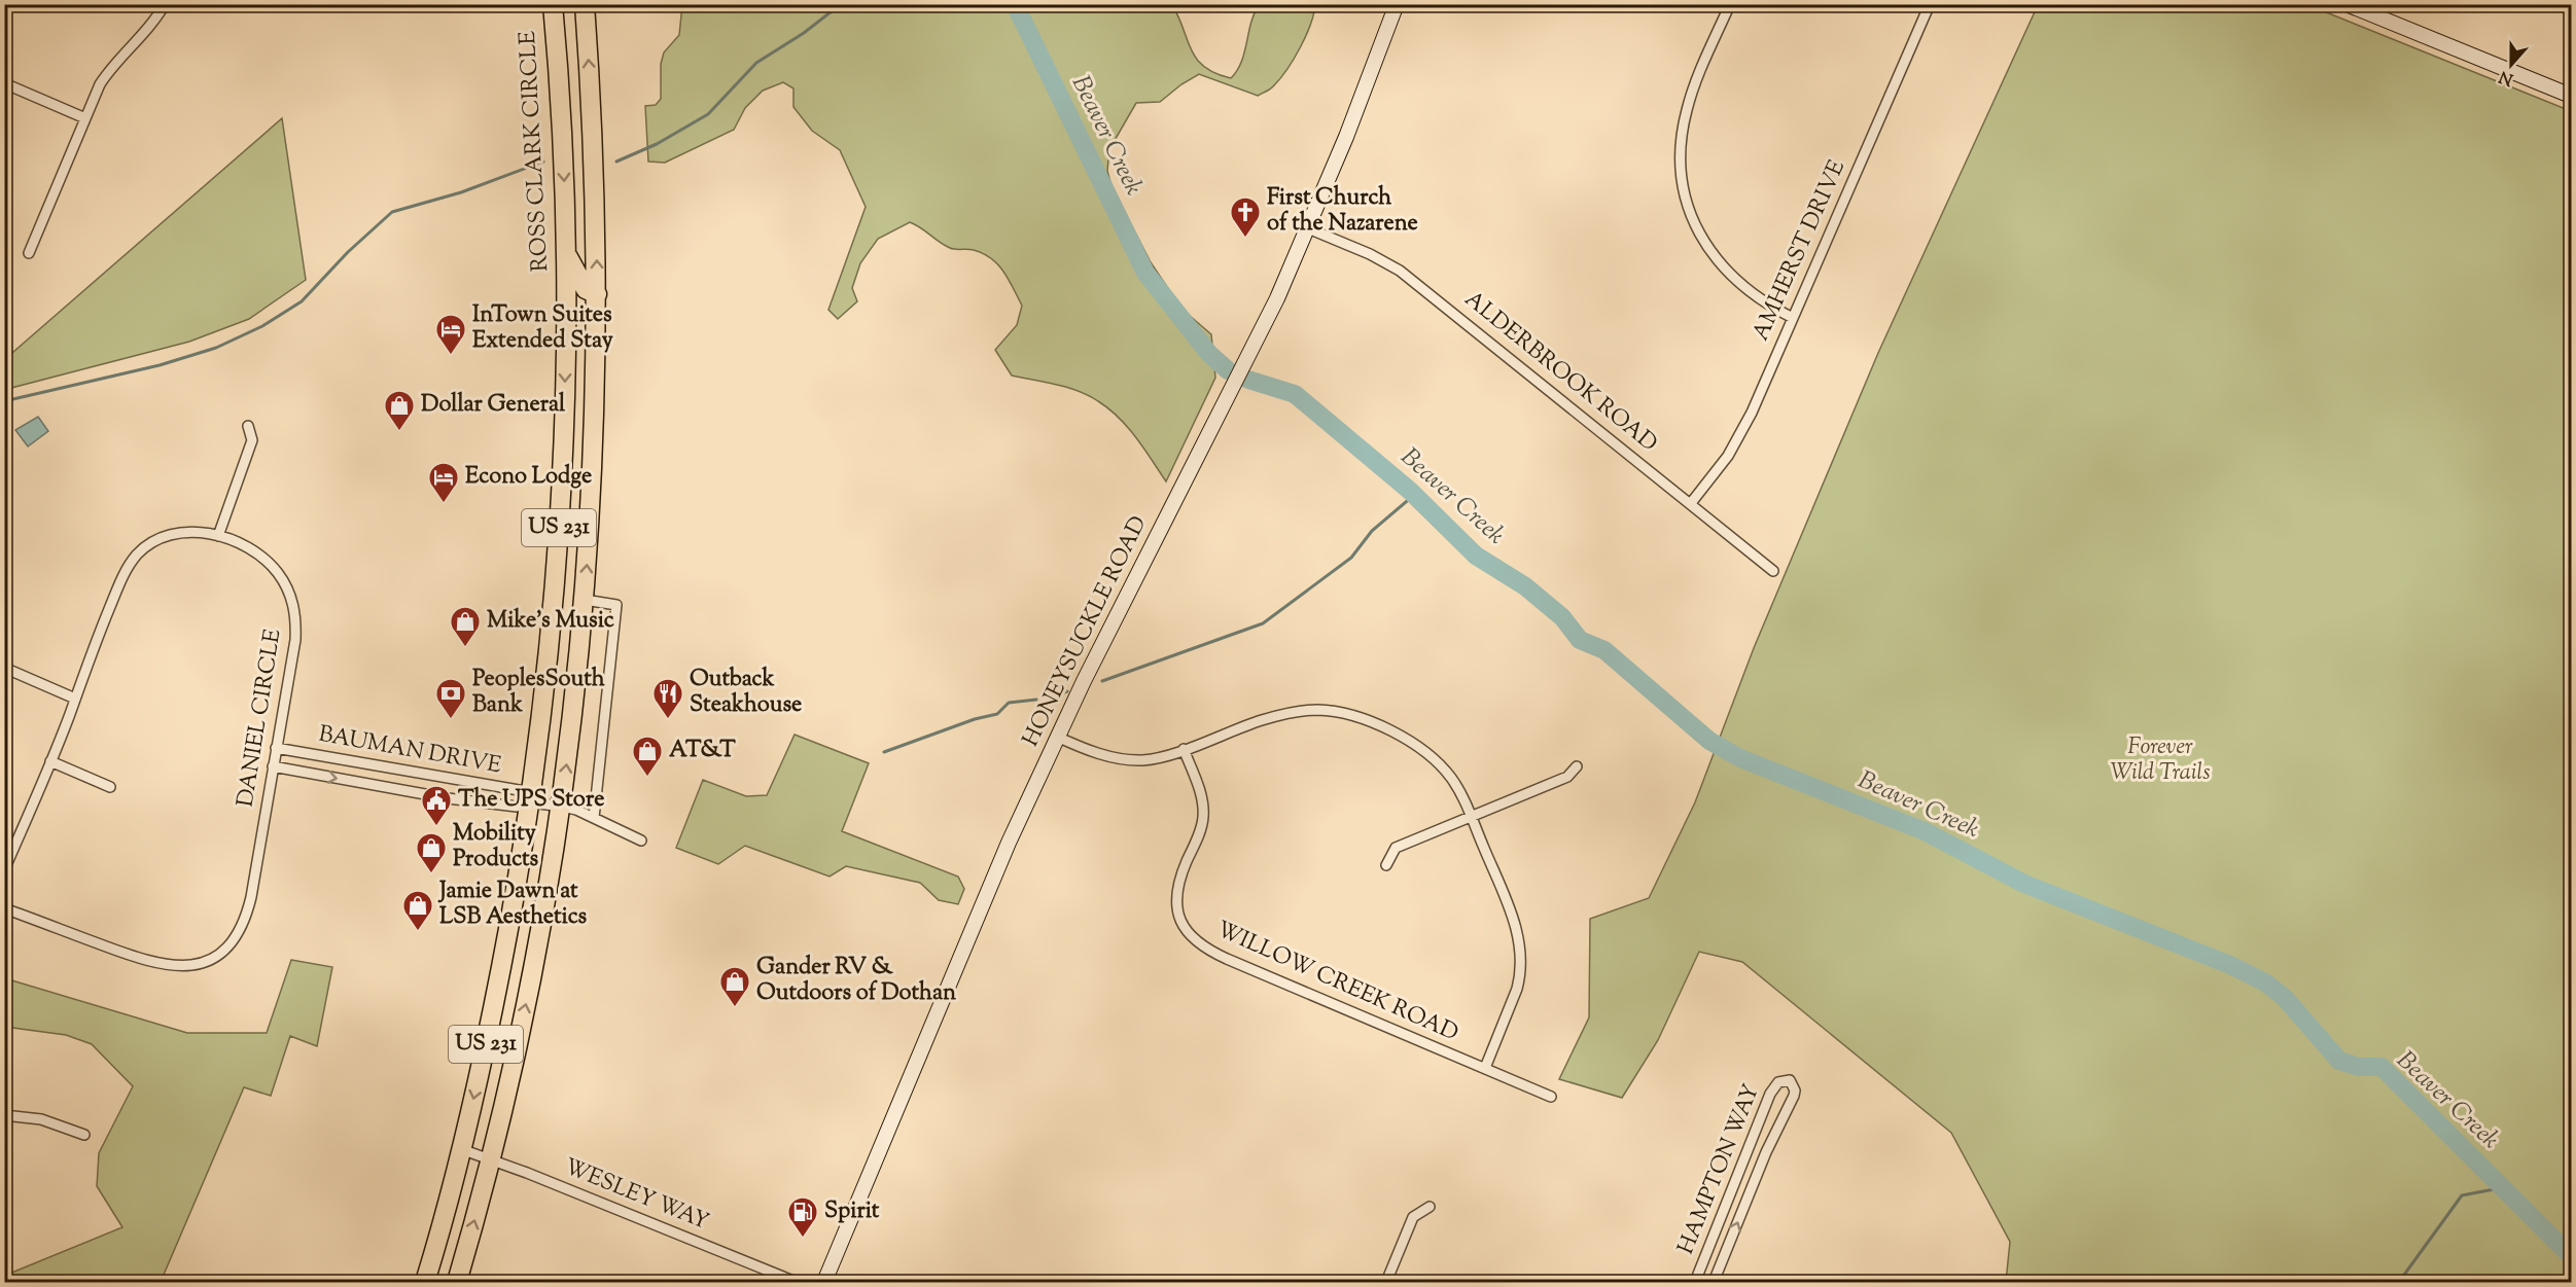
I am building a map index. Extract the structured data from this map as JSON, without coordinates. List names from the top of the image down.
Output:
{
  "streets": {
    "highway": ["ROSS CLARK CIRCLE", "US 231"],
    "main road": ["HONEYSUCKLE ROAD"],
    "street": [
      "AMHERST DRIVE",
      "ALDERBROOK ROAD",
      "DANIEL CIRCLE",
      "BAUMAN DRIVE",
      "WILLOW CREEK ROAD",
      "HAMPTON WAY",
      "WESLEY WAY"
    ]
  },
  "crossings": [
    ["ROSS CLARK CIRCLE", "BAUMAN DRIVE"],
    ["ROSS CLARK CIRCLE", "WESLEY WAY"],
    ["AMHERST DRIVE", "ALDERBROOK ROAD"],
    ["ALDERBROOK ROAD", "HONEYSUCKLE ROAD"],
    ["US 231", "BAUMAN DRIVE"],
    ["US 231", "WESLEY WAY"],
    ["DANIEL CIRCLE", "BAUMAN DRIVE"]
  ],
  "water": ["Beaver Creek"],
  "parks": ["Forever Wild Trails"],
  "places": {
    "church": ["First Church of the Nazarene"],
    "hotel": ["InTown Suites Extended Stay", "Econo Lodge"],
    "shop": [
      "Dollar General",
      "Mike's Music",
      "AT&T",
      "Mobility Products",
      "Jamie Dawn at LSB Aesthetics",
      "Gander RV & Outdoors of Dothan"
    ],
    "bank": ["PeoplesSouth Bank"],
    "restaurant": ["Outback Steakhouse"],
    "public building": ["The UPS Store"],
    "fuel station": ["Spirit"]
  },
  "north": "bottom"
}
